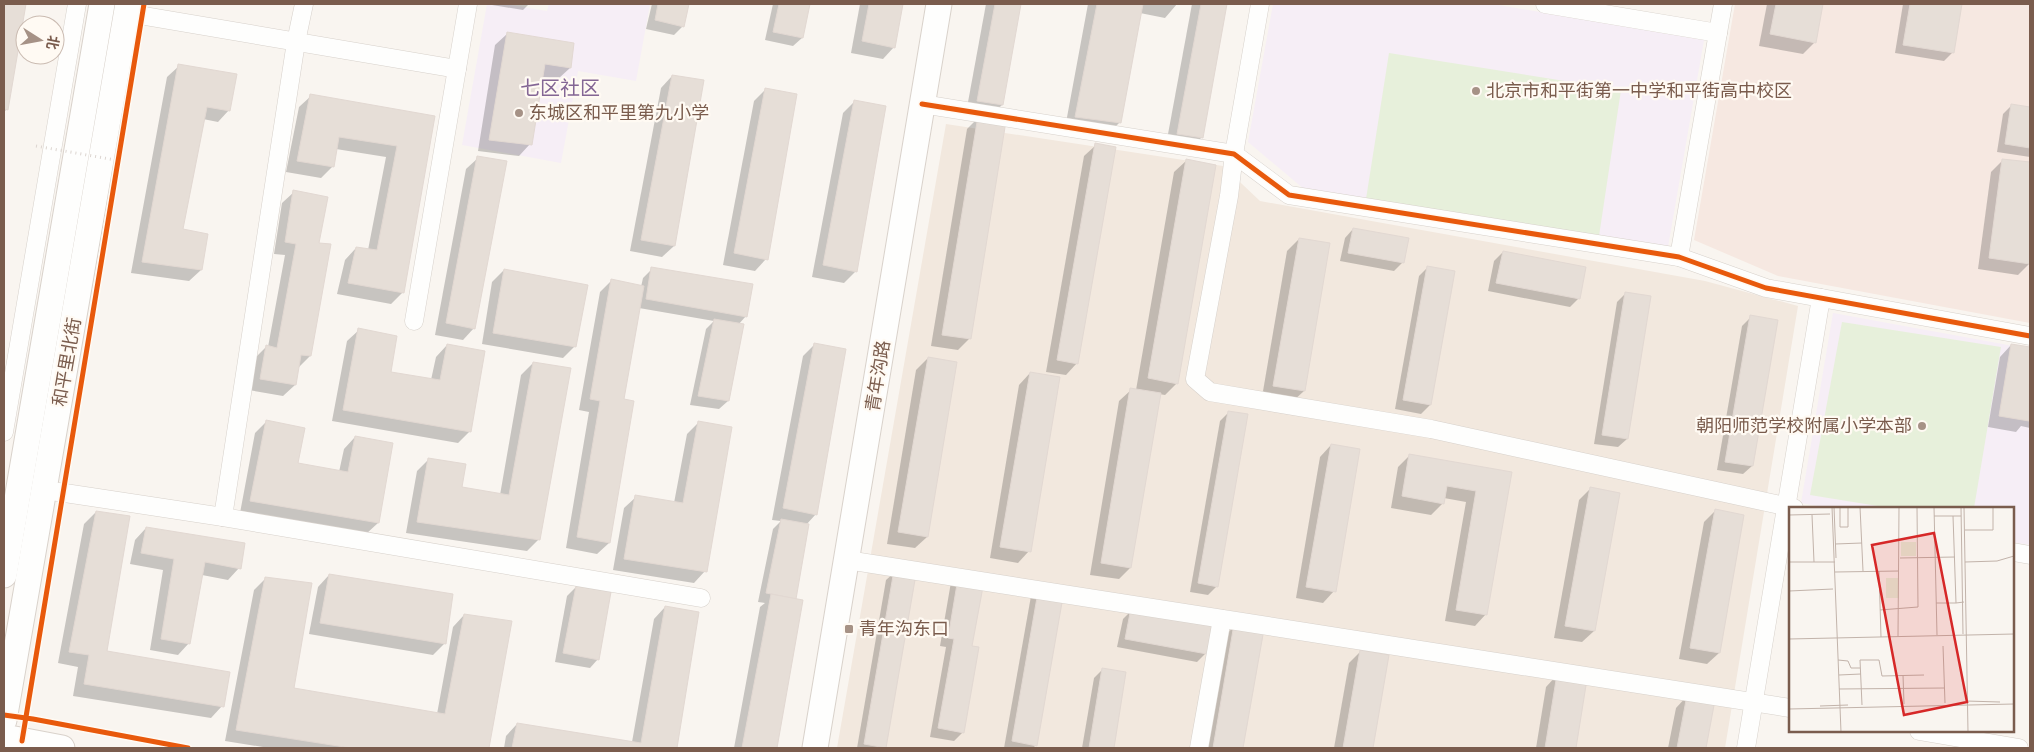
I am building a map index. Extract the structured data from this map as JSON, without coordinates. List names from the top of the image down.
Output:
{
  "streets": {
    "main road": ["和平里北街", "青年沟路"]
  },
  "districts": ["七区社区"],
  "places": {
    "other": ["北京市和平街第一中学和平街高中校区", "东城区和平里第九小学", "朝阳师范学校附属小学本部"],
    "transit": ["青年沟东口"]
  },
  "north": "right"
}
